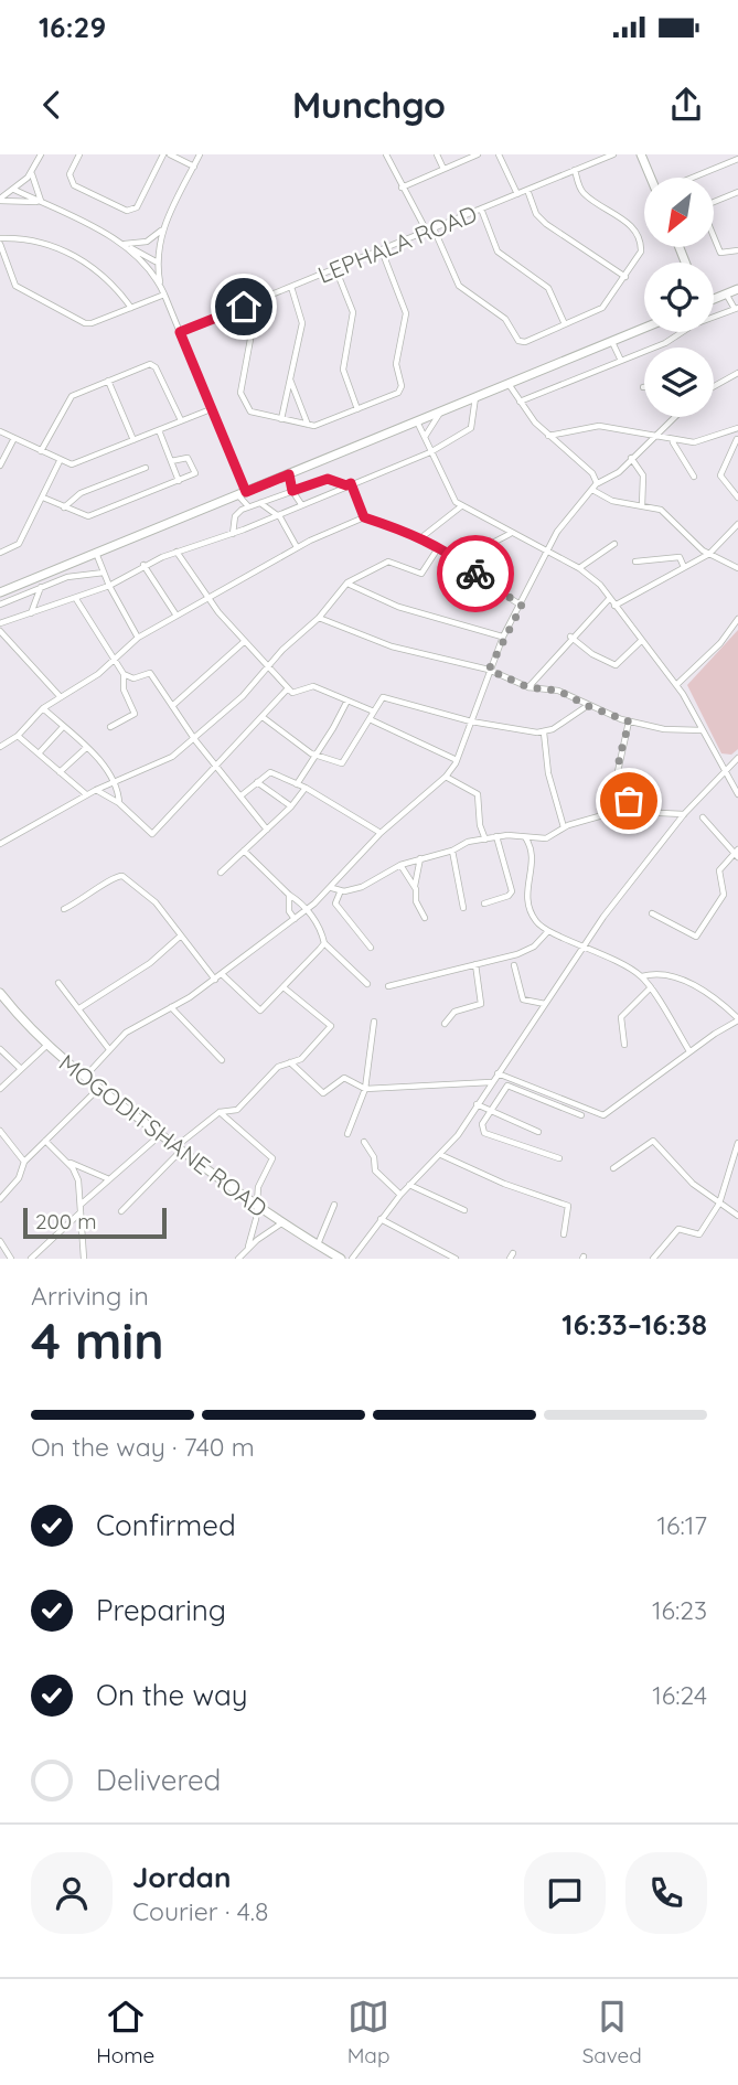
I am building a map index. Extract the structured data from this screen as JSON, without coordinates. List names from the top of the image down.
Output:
{
  "streets": {
    "main road": ["MOGODITSHANE ROAD"],
    "street": ["LEPHALA ROAD"]
  },
  "scale_bar": "200 m",
  "north": "bottom left",
  "page": {
    "status": "16:29",
    "header": "Munchgo",
    "scale": "200 m",
    "heading": ["4 min", "Arriving in", "16:33–16:38"],
    "panel": ["Jordan", "Courier · 4.8"],
    "bar": "On the way · 740 m",
    "list": [
      ["Confirmed", "16:17"],
      ["Preparing", "16:23"],
      ["On the way", "16:24"],
      "Delivered"
    ],
    "tabs": ["Home", "Map", "Saved"]
  }
}
